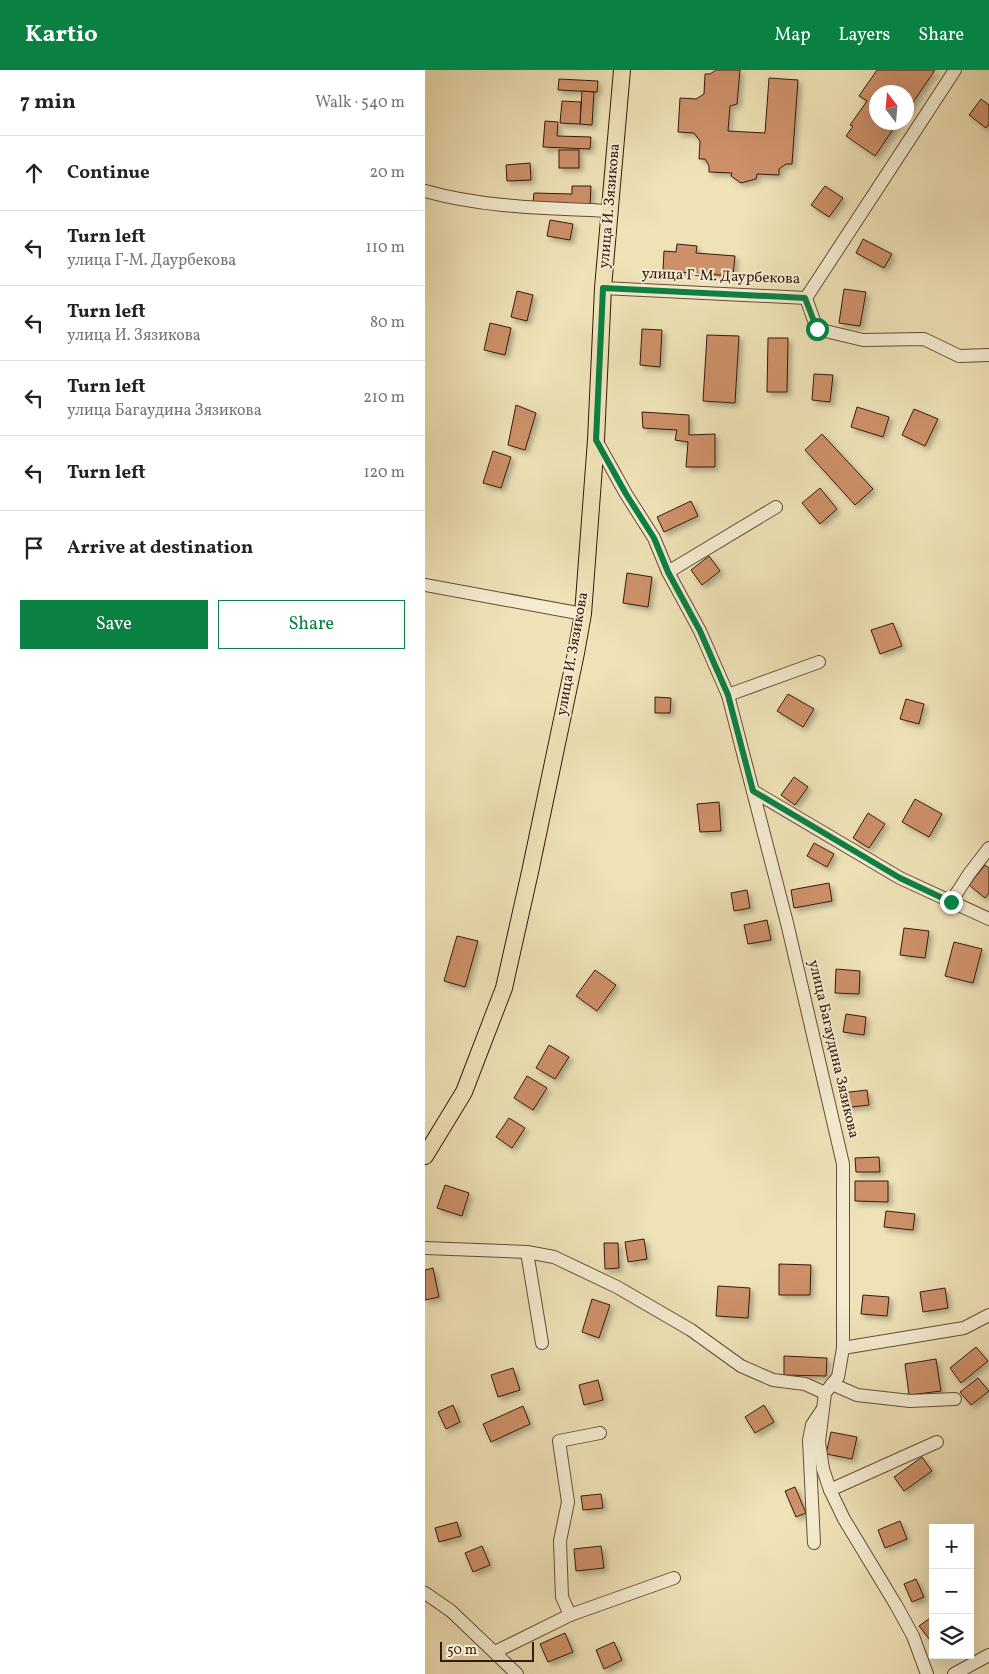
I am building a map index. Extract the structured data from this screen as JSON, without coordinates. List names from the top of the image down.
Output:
{
  "streets": {
    "main road": ["улица И. Зязикова"],
    "street": ["улица Г-М. Даурбекова", "улица Багаудина Зязикова"]
  },
  "crossings": [
    ["улица И. Зязикова", "улица Г-М. Даурбекова"],
    ["улица И. Зязикова", "улица Багаудина Зязикова"]
  ],
  "scale_bar": "50 m",
  "north": "top",
  "page": {
    "header": "Kartio",
    "nav": ["Map", "Layers", "Share"],
    "heading": ["7 min", "Walk · 540 m"],
    "list": [
      ["Continue", "20 m"],
      ["Turn left", "улица Г-М. Даурбекова", "110 m"],
      ["Turn left", "улица И. Зязикова", "80 m"],
      ["Turn left", "улица Багаудина Зязикова", "210 m"],
      ["Turn left", "120 m"],
      "Arrive at destination"
    ],
    "buttons": ["Save", "Share"],
    "map_buttons": ["+", "−"],
    "scale": "50 m"
  }
}
